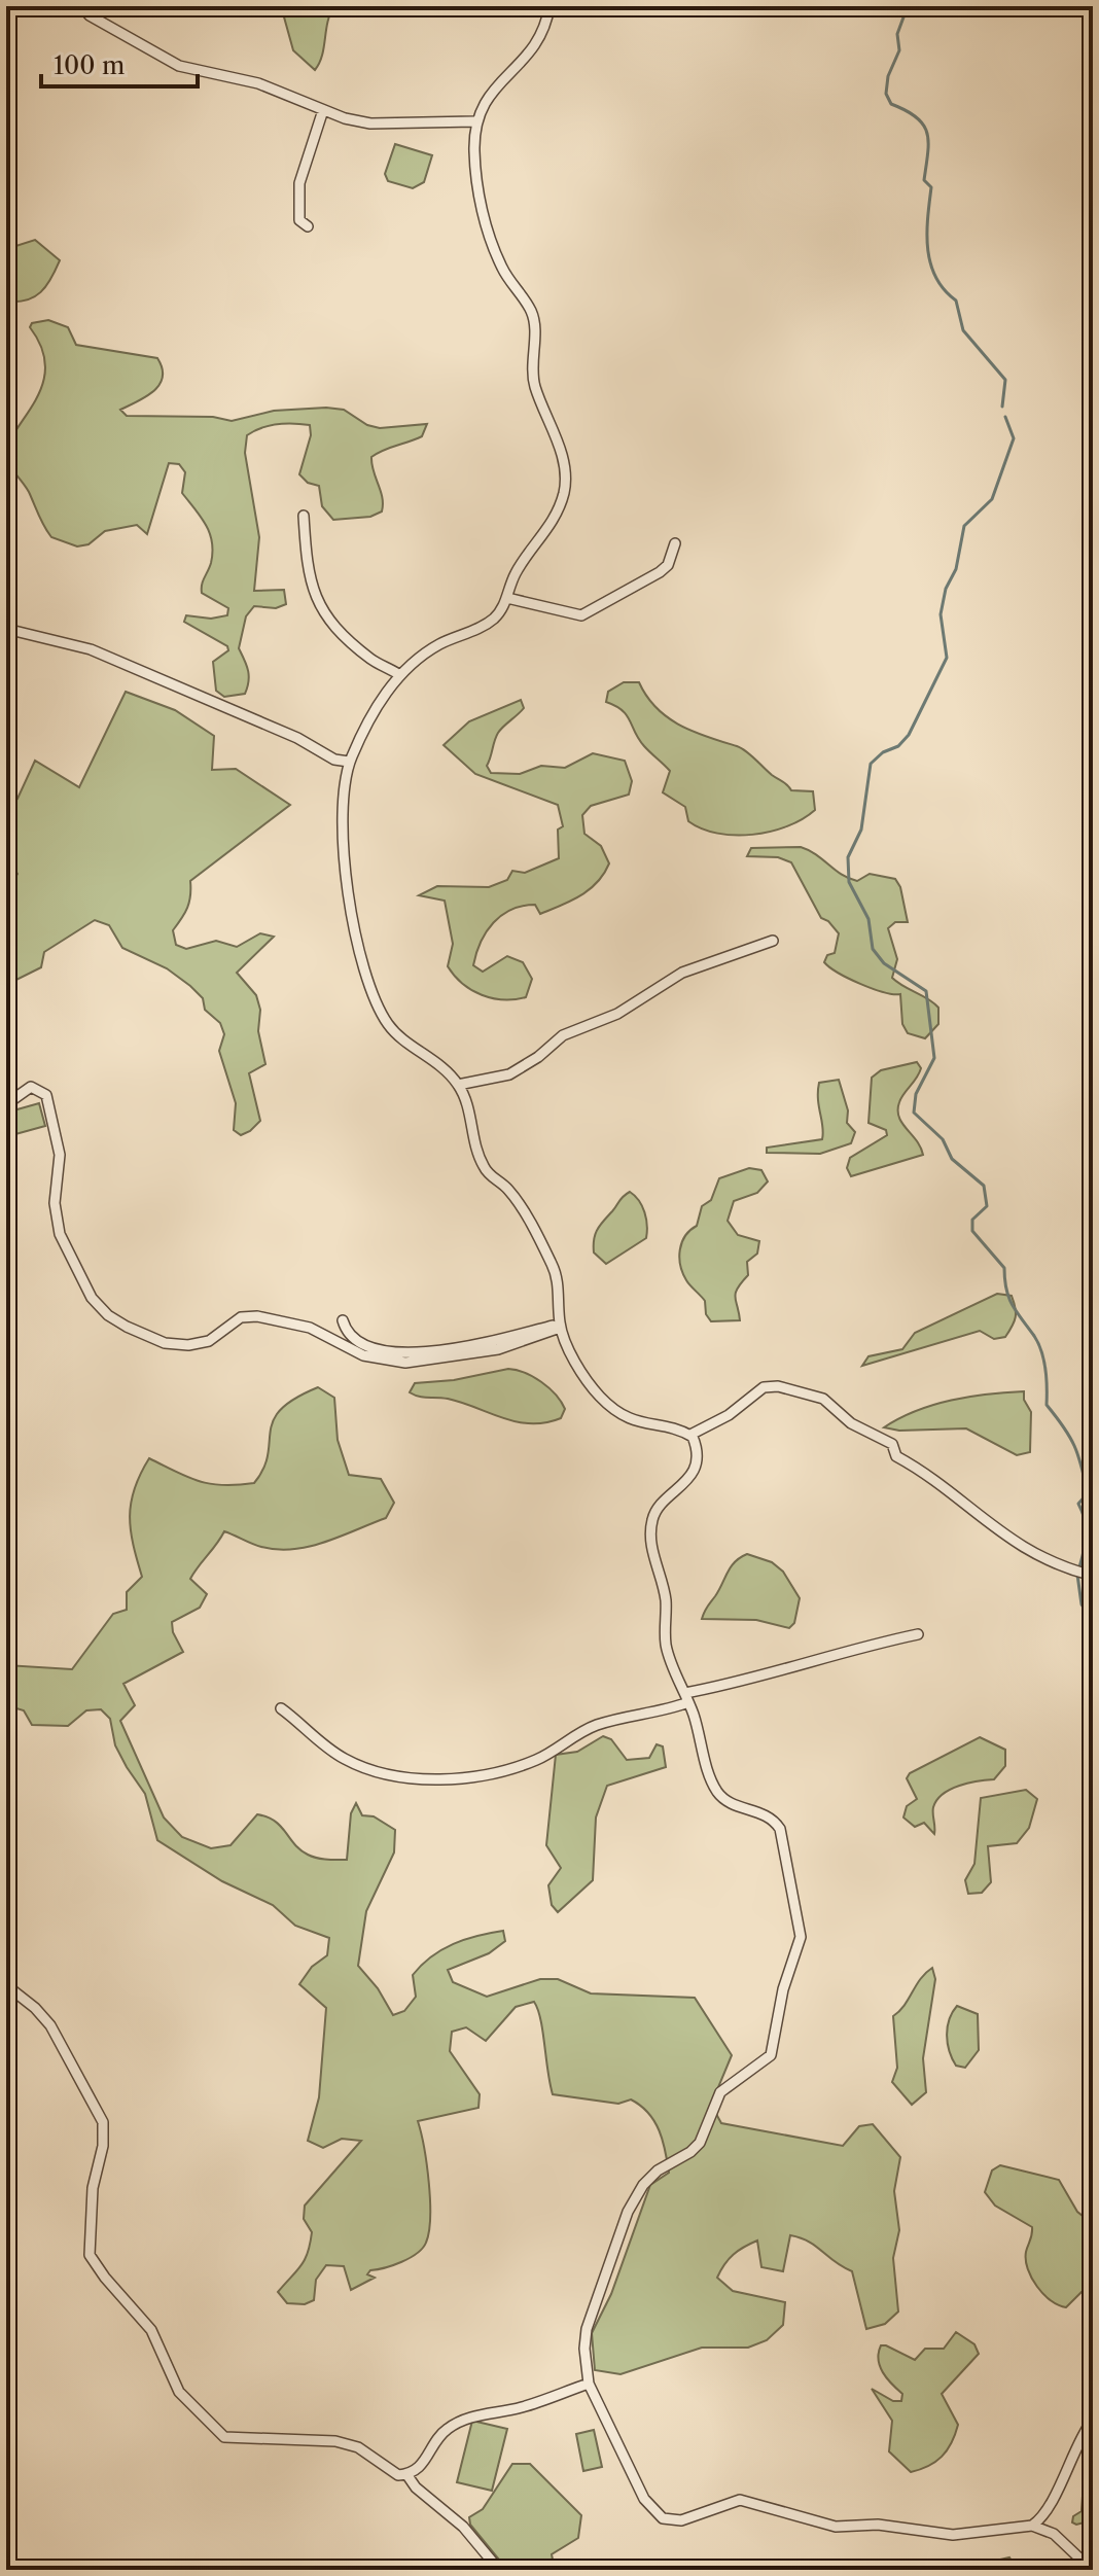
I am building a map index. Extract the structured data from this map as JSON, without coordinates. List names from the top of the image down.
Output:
{
  "scale_bar": "100 m"
}
